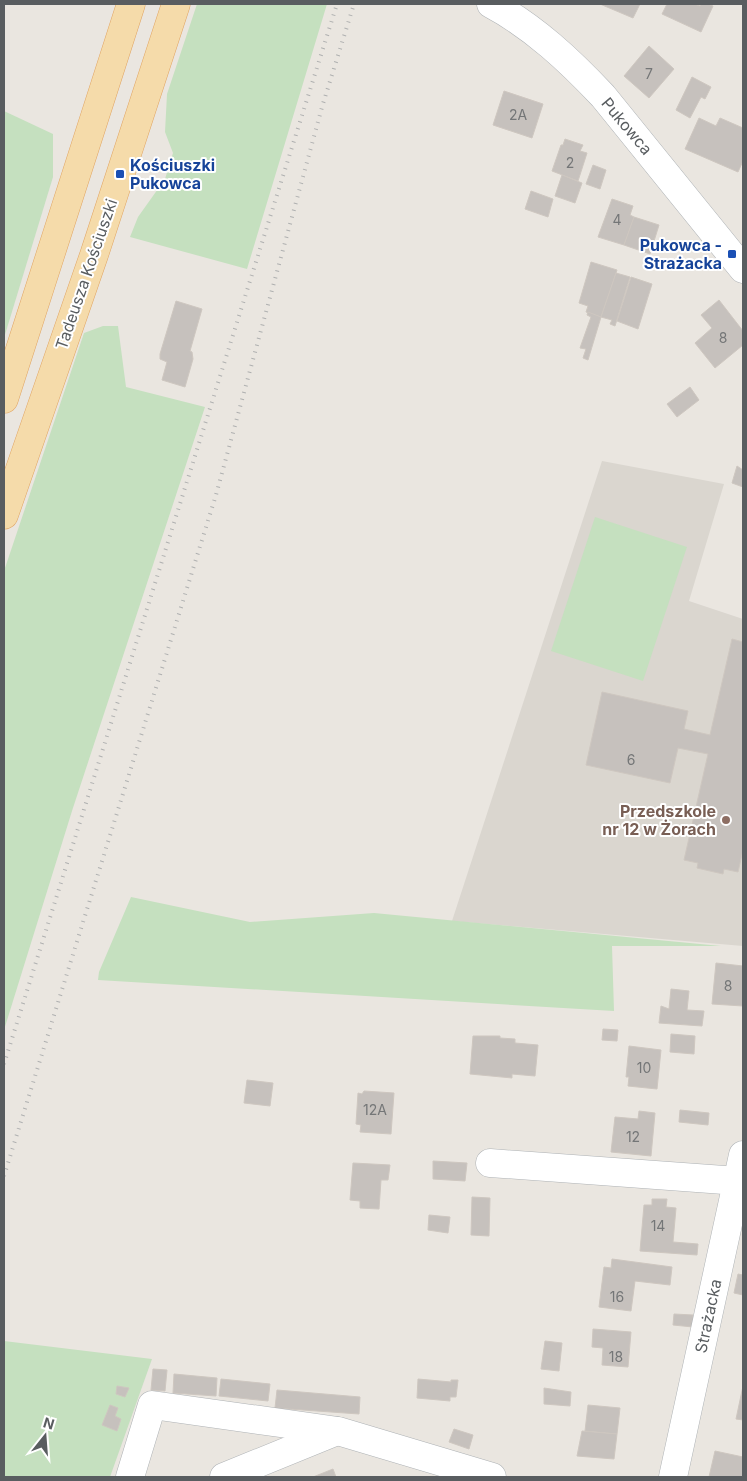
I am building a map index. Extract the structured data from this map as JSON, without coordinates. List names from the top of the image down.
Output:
{
  "streets": {
    "main road": ["Tadeusza Kościuszki"],
    "street": ["Pukowca", "Strażacka"]
  },
  "places": {
    "transit": ["Kościuszki Pukowca", "Pukowca - Strażacka"],
    "other": ["Przedszkole nr 12 w Żorach"]
  },
  "house_numbers": [
    "7",
    "2A",
    "2",
    "4",
    "8",
    "6",
    "8",
    "10",
    "12A",
    "12",
    "14",
    "16",
    "18"
  ],
  "north": "top"
}
